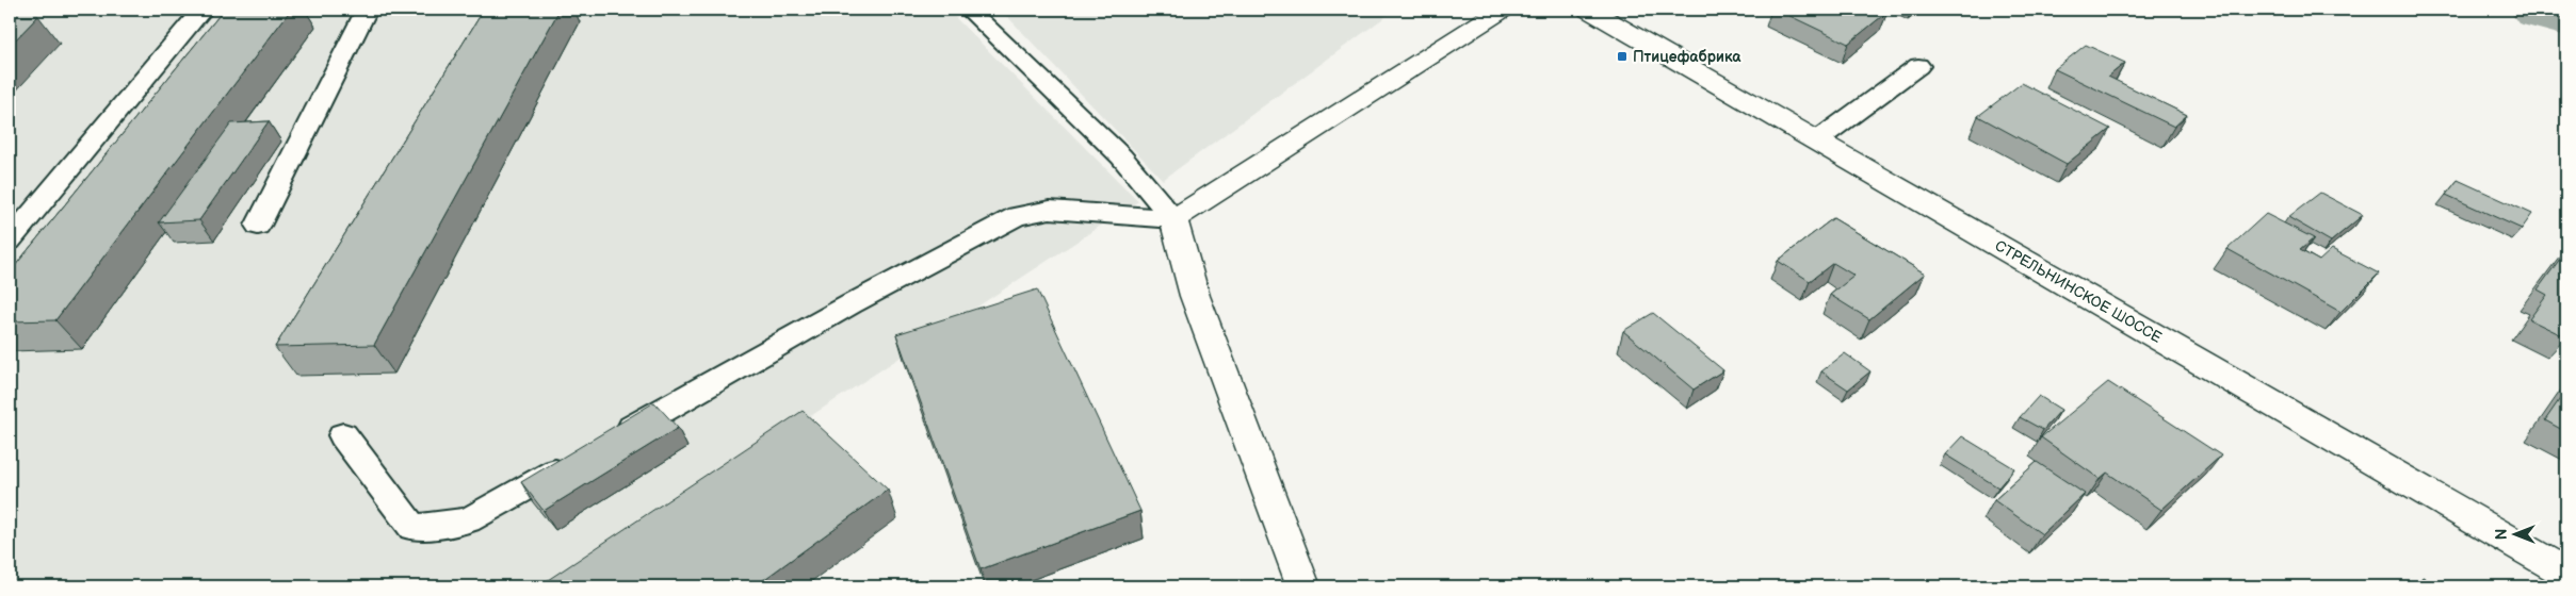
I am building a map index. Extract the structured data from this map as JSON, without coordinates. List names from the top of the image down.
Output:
{
  "streets": {
    "main road": ["СТРЕЛЬНИНСКОЕ ШОССЕ"]
  },
  "places": {
    "transit": ["Птицефабрика"]
  },
  "north": "left"
}
